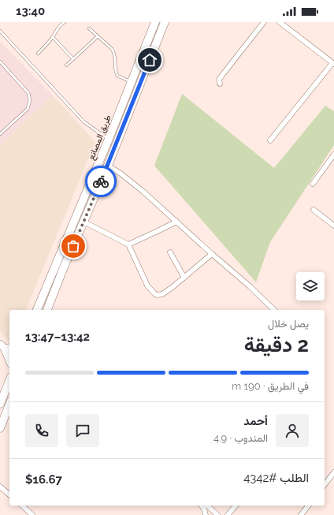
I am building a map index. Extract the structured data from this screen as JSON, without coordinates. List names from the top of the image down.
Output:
{
  "streets": {
    "main road": ["طريق المصانع"]
  },
  "page": {
    "status": "13:40",
    "heading": ["2 دقيقة", "يصل خلال", "13:42–13:47"],
    "panel": [
      "أحمد",
      "المندوب · 4.9",
      "الطلب #4342",
      "$16.67"
    ],
    "bar": "في الطريق · 190 m"
  }
}
